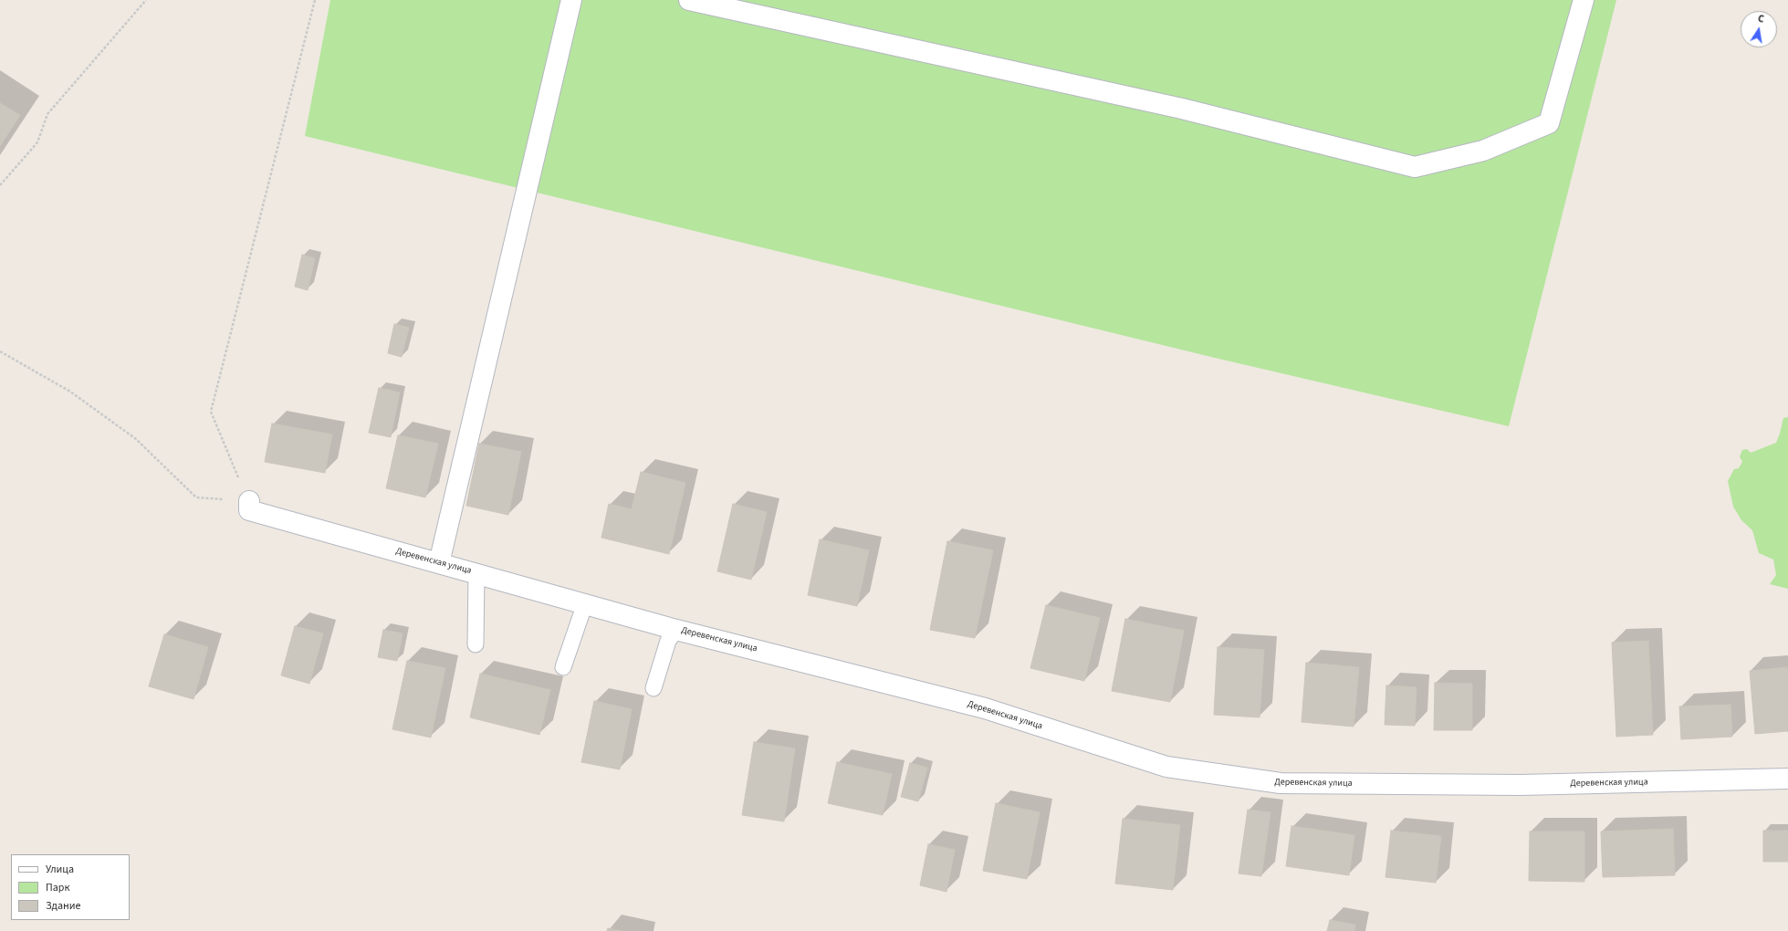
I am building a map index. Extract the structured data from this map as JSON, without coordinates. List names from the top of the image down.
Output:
{
  "streets": {
    "street": ["Деревенская улица"]
  },
  "legend": ["Улица", "Парк", "Здание"],
  "north": "top"
}
